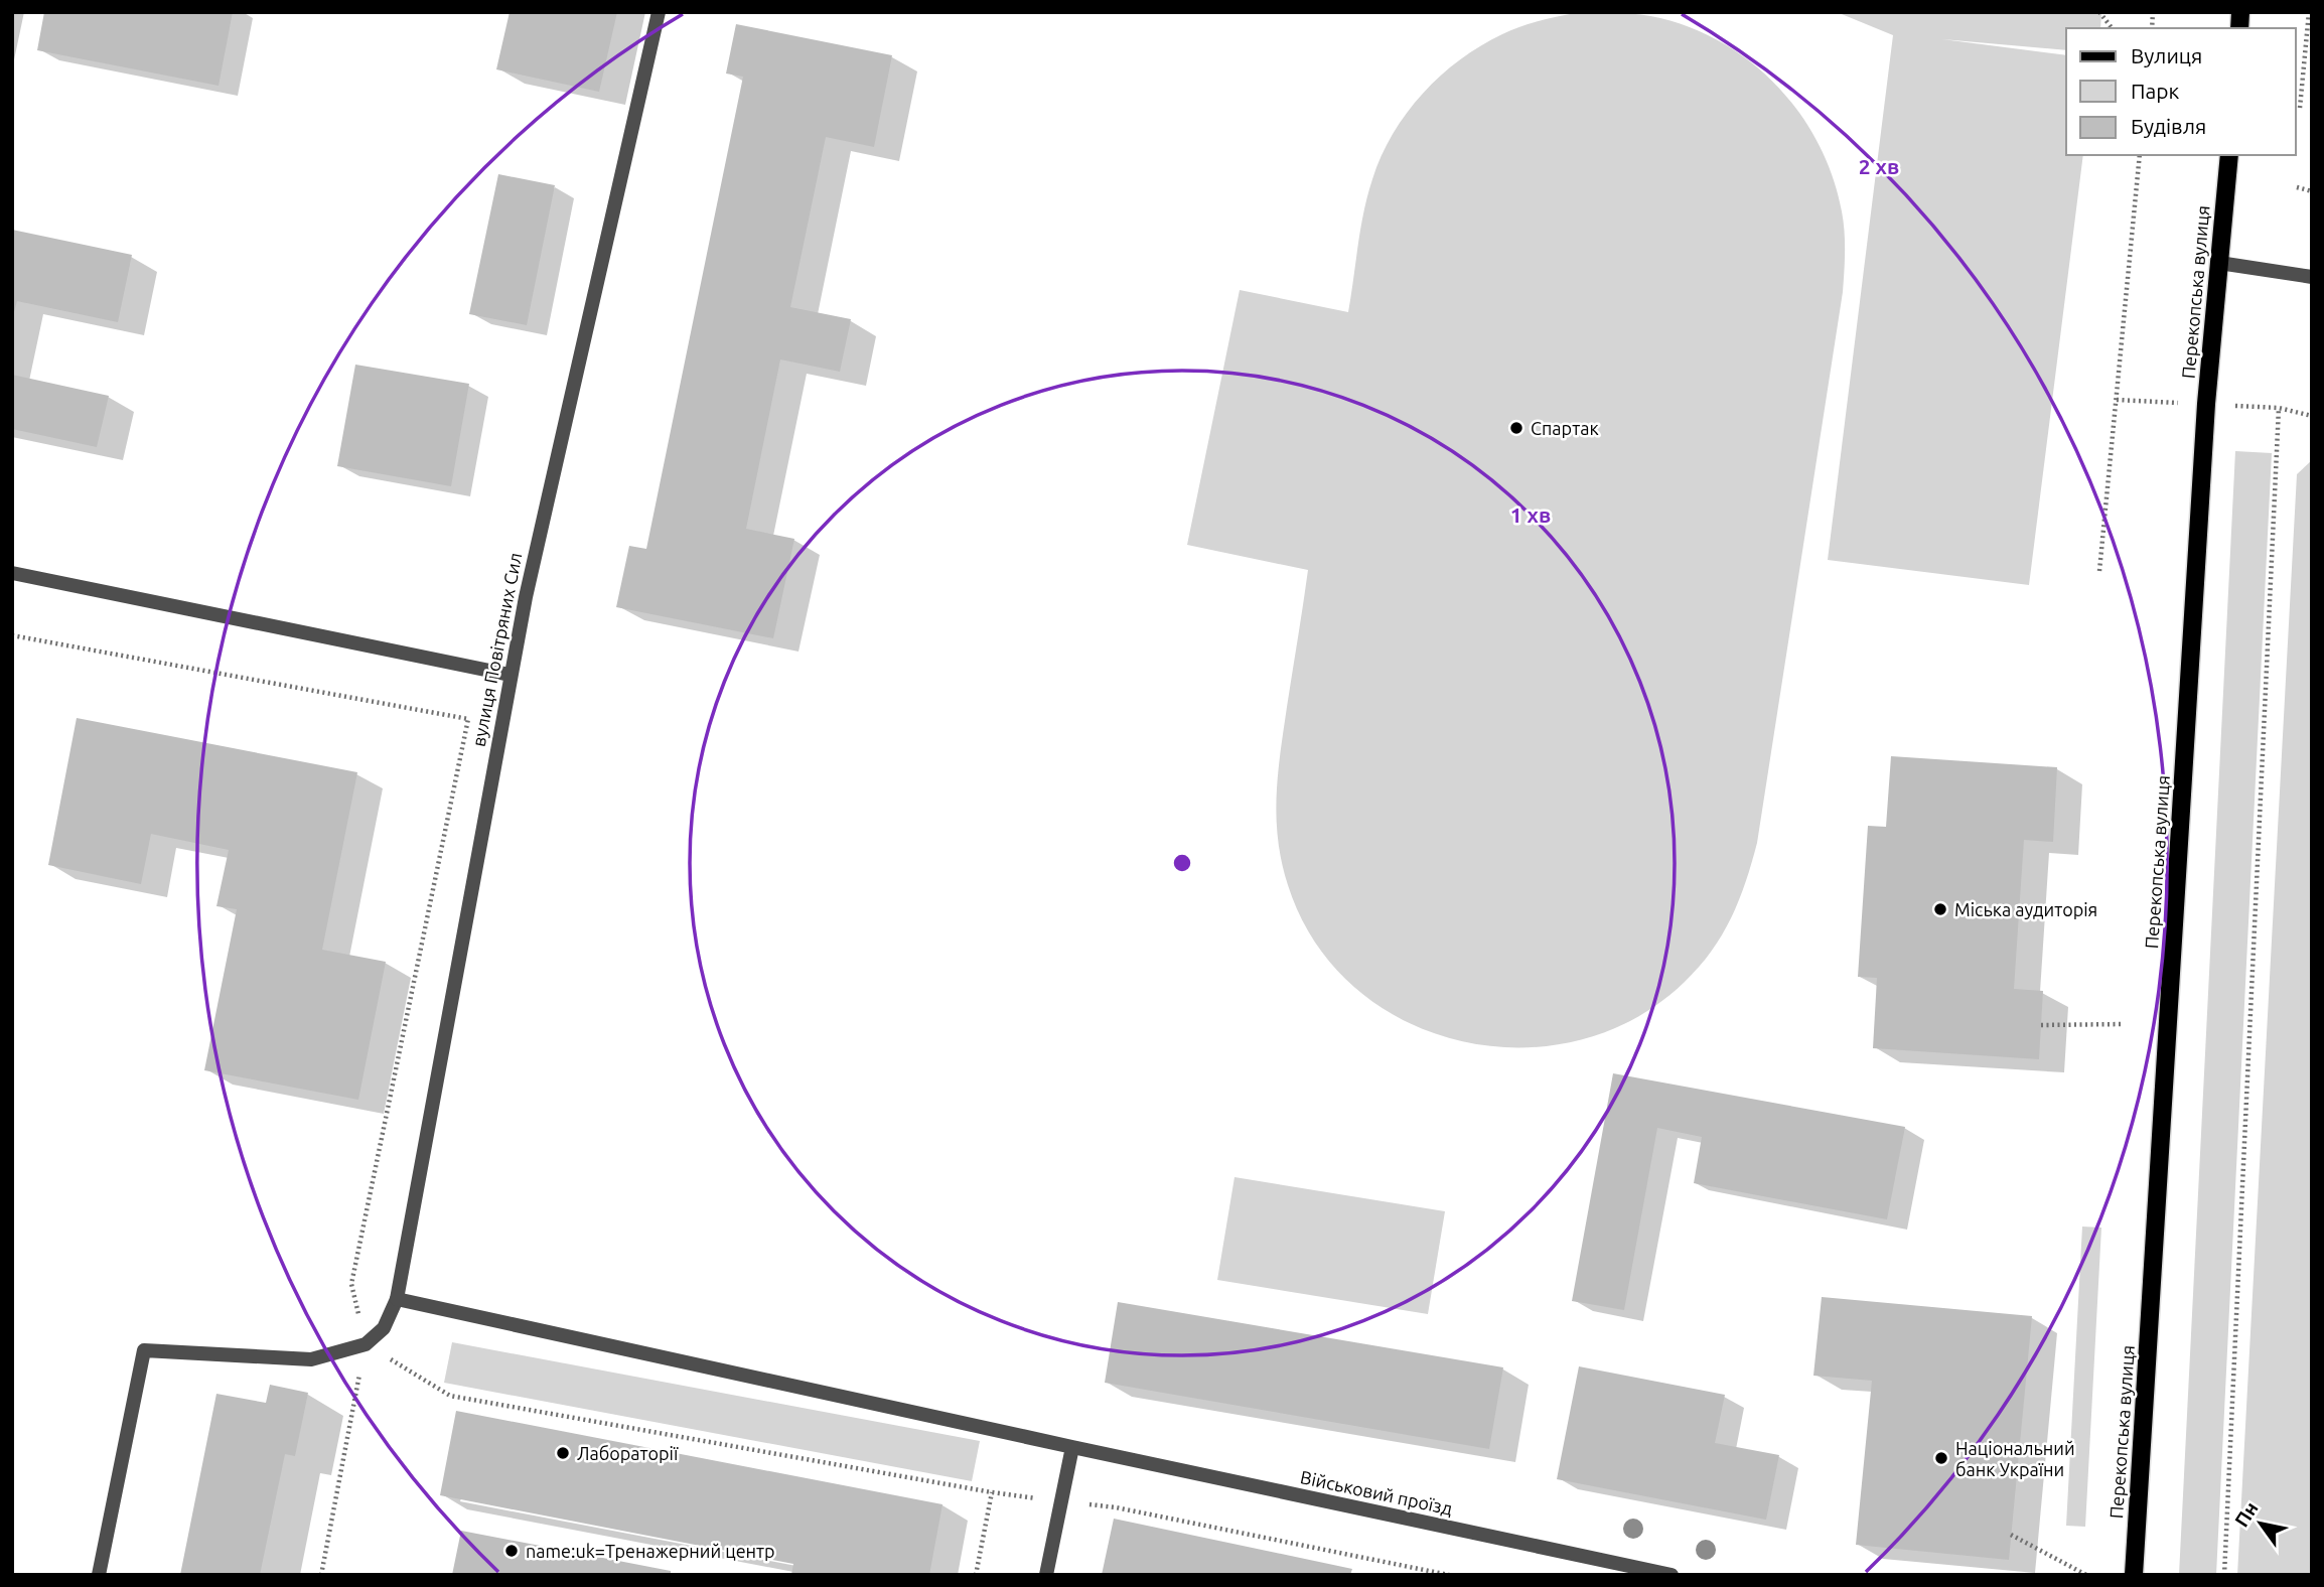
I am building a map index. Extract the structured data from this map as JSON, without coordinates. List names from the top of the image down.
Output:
{
  "streets": {
    "main road": ["Перекопська вулиця"],
    "street": ["вулиця Повітряних Сил", "Військовий проїзд"]
  },
  "crossings": [
    ["вулиця Повітряних Сил", "Військовий проїзд"]
  ],
  "places": [
    "Спартак",
    "Міська аудиторія",
    "Лабораторії",
    "Національний банк України",
    "name:uk=Тренажерний центр"
  ],
  "legend": ["Вулиця", "Парк", "Будівля"],
  "north": "top left",
  "rings": ["2 хв", "1 хв"]
}
